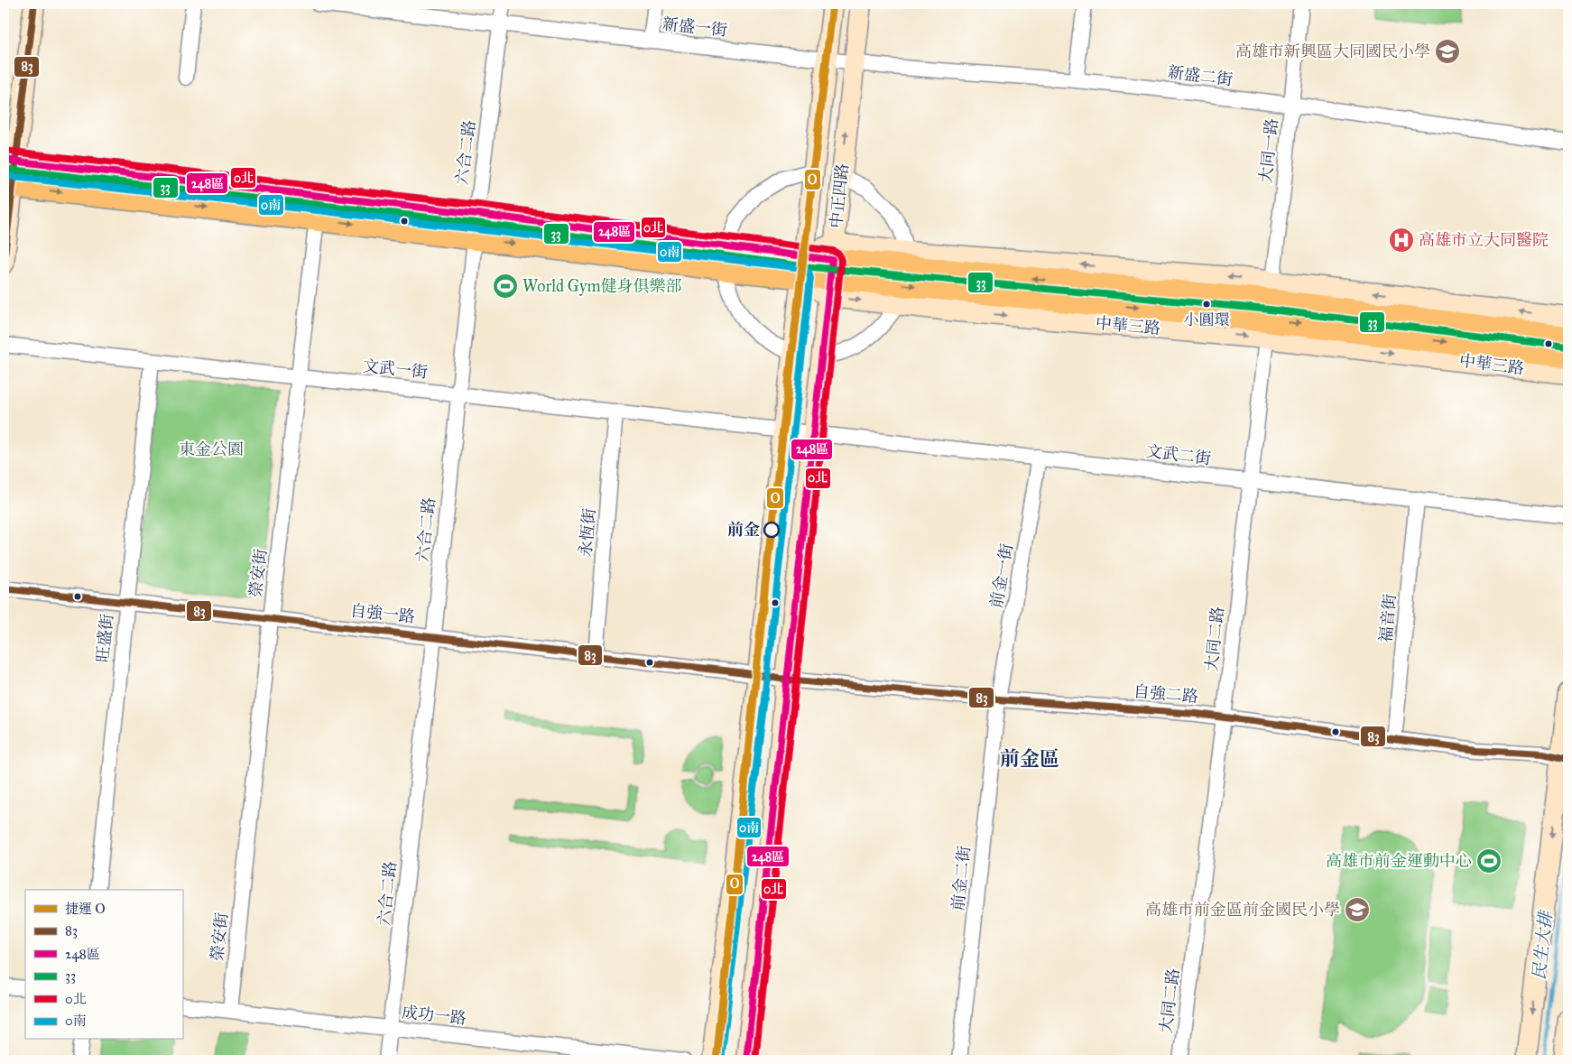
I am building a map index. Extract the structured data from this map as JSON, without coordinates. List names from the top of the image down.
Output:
{
  "streets": {
    "main road": ["中華三路"],
    "street": [
      "新盛一街",
      "新盛二街",
      "大同一路",
      "六合二路",
      "中正四路",
      "文武一街",
      "文武二街",
      "永恆街",
      "榮安街",
      "前金一街",
      "自強一路",
      "福音街",
      "旺盛街",
      "大同二路",
      "自強二路",
      "前金二街",
      "成功一路"
    ]
  },
  "crossings": [
    ["新盛一街", "新盛二街"],
    ["新盛一街", "六合二路"],
    ["新盛一街", "中正四路"],
    ["新盛二街", "大同一路"],
    ["新盛二街", "中正四路"],
    ["大同一路", "中華三路"],
    ["大同一路", "大同二路"],
    ["六合二路", "中華三路"],
    ["六合二路", "文武一街"],
    ["六合二路", "自強一路"],
    ["六合二路", "成功一路"],
    ["中正四路", "中華三路"],
    ["中正四路", "文武一街"],
    ["中正四路", "文武二街"],
    ["中正四路", "自強一路"],
    ["中正四路", "自強二路"],
    ["中華三路", "榮安街"],
    ["中華三路", "大同二路"],
    ["文武一街", "文武二街"],
    ["文武一街", "永恆街"],
    ["文武一街", "榮安街"],
    ["文武一街", "旺盛街"],
    ["文武二街", "前金一街"],
    ["文武二街", "福音街"],
    ["文武二街", "大同二路"],
    ["永恆街", "自強一路"],
    ["榮安街", "自強一路"],
    ["榮安街", "成功一路"],
    ["前金一街", "自強二路"],
    ["前金一街", "前金二街"],
    ["自強一路", "旺盛街"],
    ["自強一路", "自強二路"],
    ["福音街", "自強二路"],
    ["大同二路", "自強二路"],
    ["自強二路", "前金二街"]
  ],
  "districts": ["前金區"],
  "water": ["民生大排"],
  "parks": ["東金公園"],
  "places": {
    "school or university": ["高雄市新興區大同國民小學", "高雄市前金區前金國民小學"],
    "hospital": ["高雄市立大同醫院"],
    "sports": ["World Gym健身俱樂部", "高雄市前金運動中心"],
    "other": ["小圓環", "前金"]
  },
  "lines": [
    "metro line O",
    "transit line 83",
    "transit line 0北",
    "transit line 248區",
    "transit line 33",
    "transit line 0南"
  ],
  "legend": [
    "捷運 O",
    "83",
    "248區",
    "33",
    "0北",
    "0南"
  ]
}
